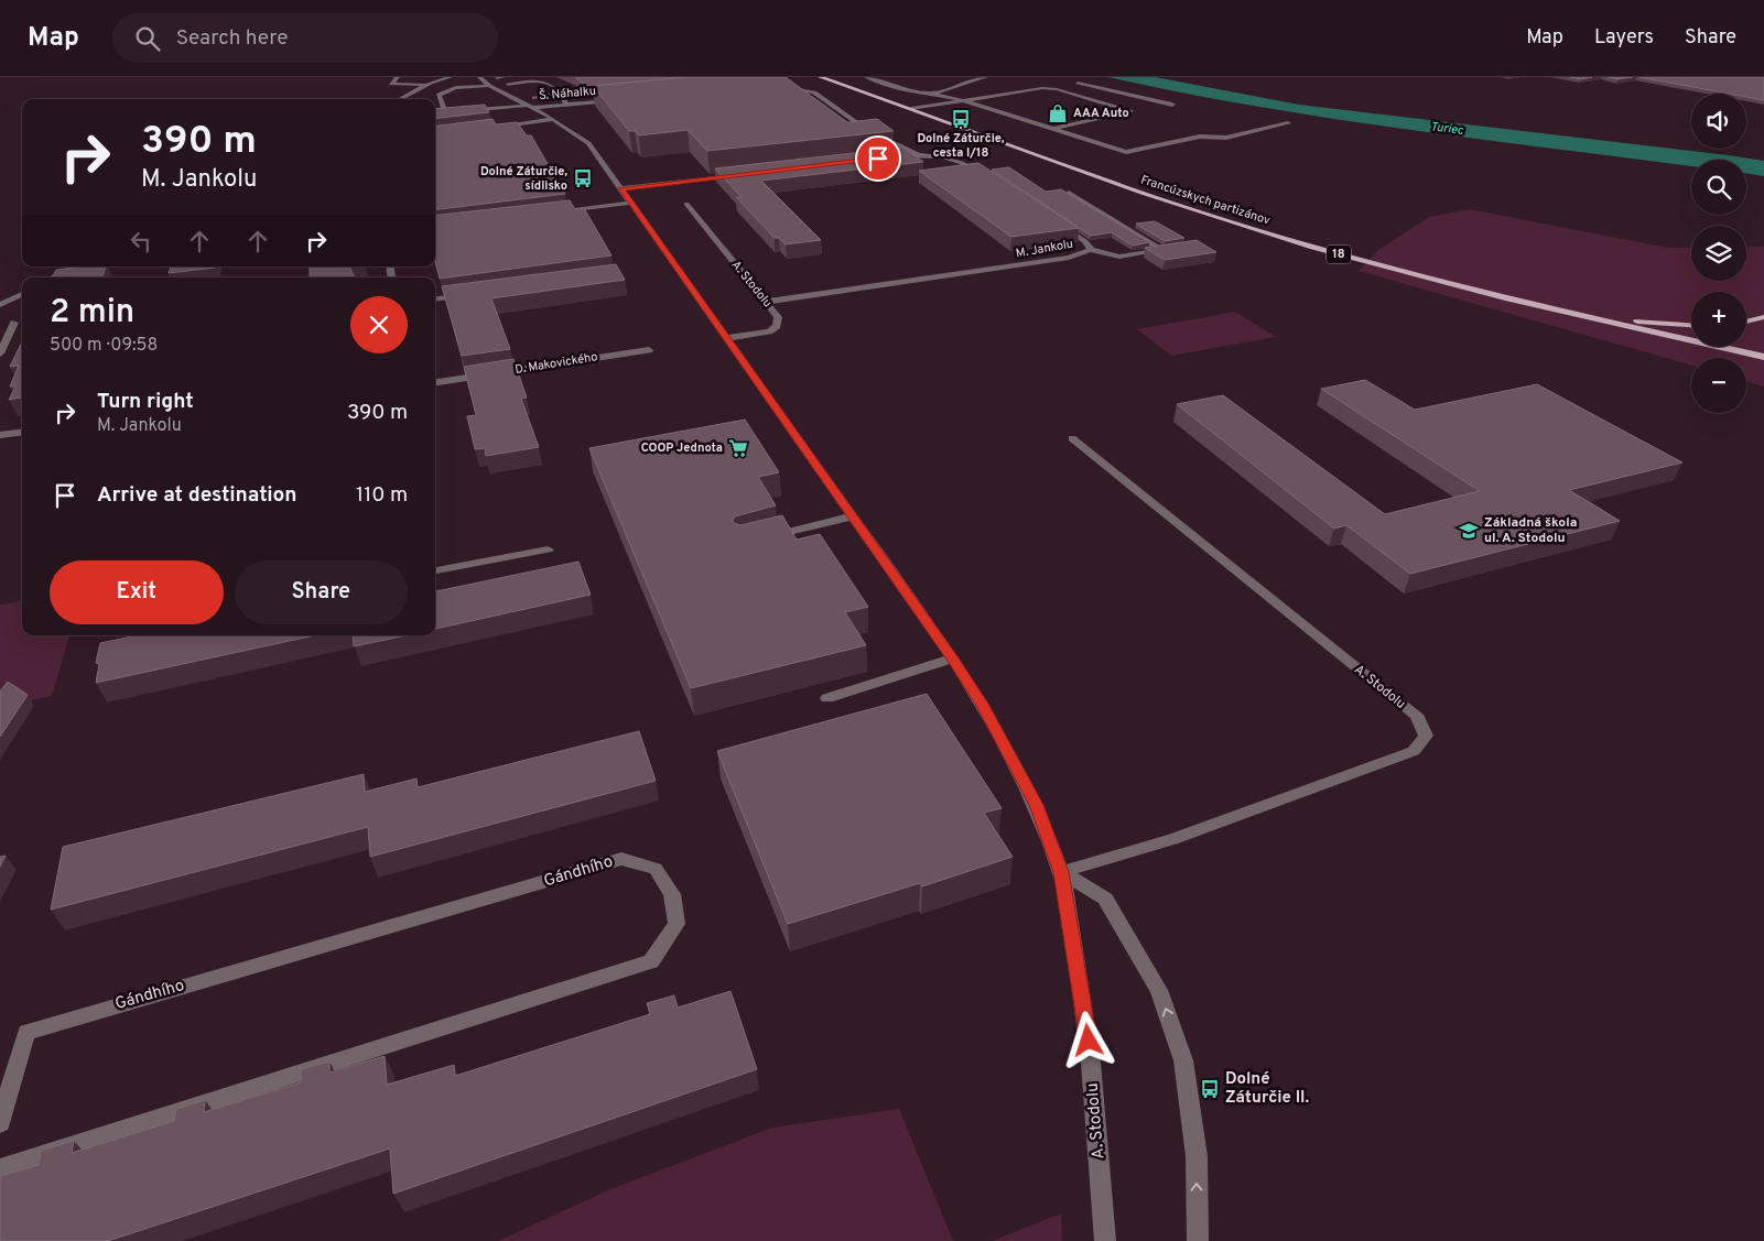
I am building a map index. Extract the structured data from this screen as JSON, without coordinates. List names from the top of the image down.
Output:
{
  "streets": {
    "main road": ["Francúzskych partizánov", "18"],
    "street": [
      "Š. Náhalku",
      "M. Jankolu",
      "A. Stodolu",
      "D. Makovického",
      "Gándhího"
    ]
  },
  "crossings": [
    ["Š. Náhalku", "A. Stodolu"],
    ["Francúzskych partizánov", "18"],
    ["M. Jankolu", "A. Stodolu"]
  ],
  "water": ["Turiec"],
  "places": {
    "shop": ["AAA Auto"],
    "bus stop": ["Dolné Záturčie, cesta I/18", "Dolné Záturčie, sídlisko", "Dolné Záturčie II."],
    "supermarket": ["COOP Jednota"],
    "school or university": ["Základná škola ul. A. Stodolu"]
  },
  "page": {
    "header": "Map",
    "search": "Search here",
    "nav": ["Map", "Layers", "Share"],
    "map_buttons": ["+", "−"],
    "turn": ["390 m", "M. Jankolu"],
    "heading": ["2 min", "500 m · 09:58"],
    "list": [
      {
        "name": "Turn right",
        "note": "M. Jankolu",
        "value": "390 m"
      },
      {
        "name": "Arrive at destination",
        "value": "110 m"
      }
    ],
    "buttons": ["Exit", "Share"]
  }
}
